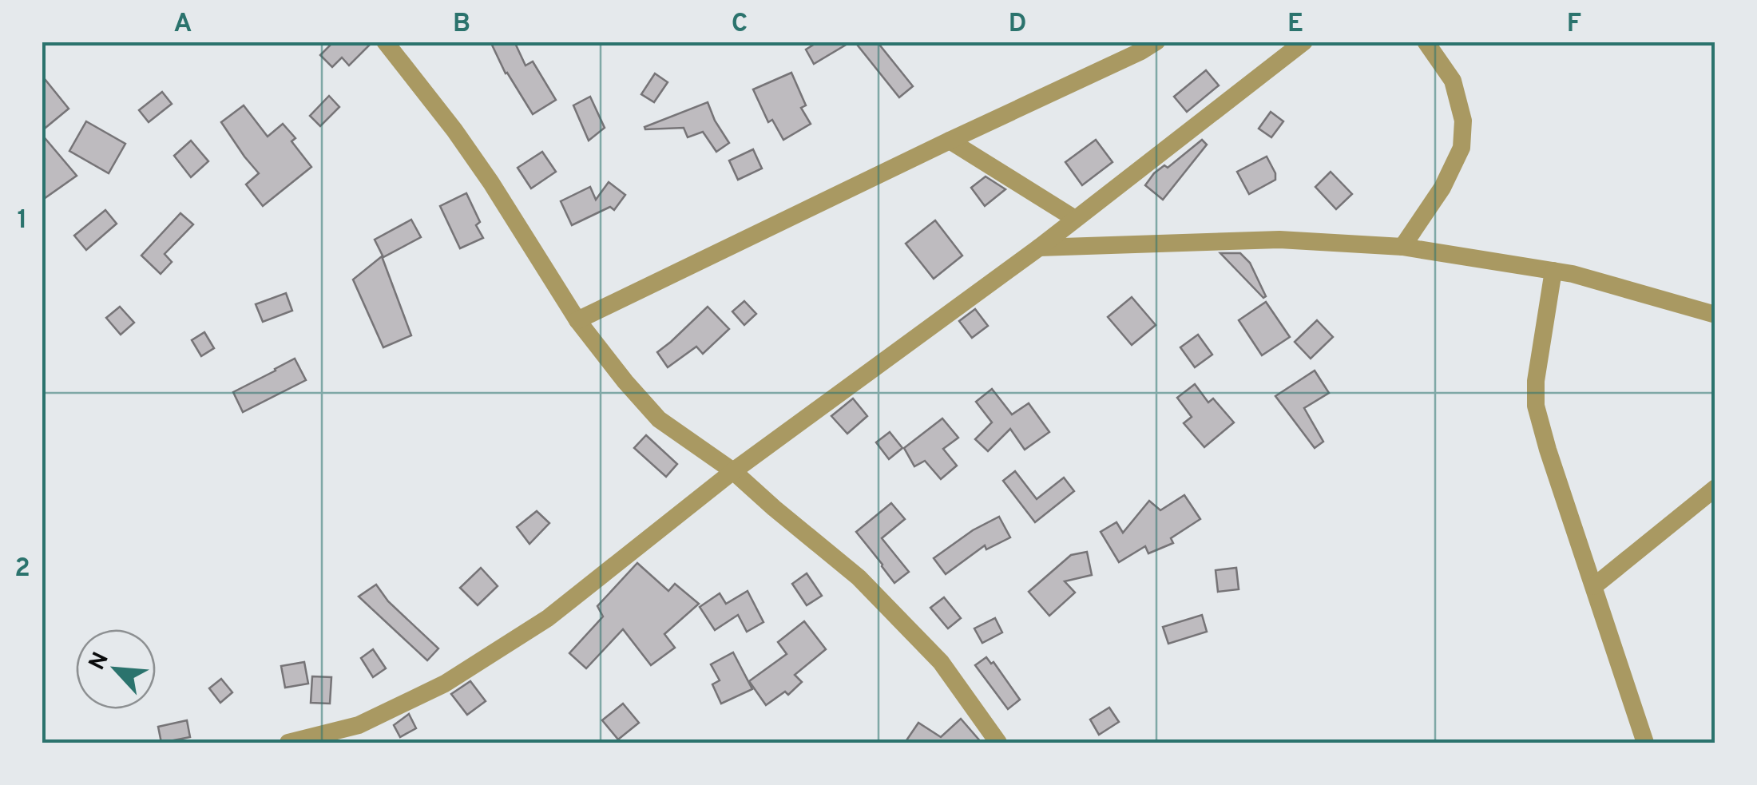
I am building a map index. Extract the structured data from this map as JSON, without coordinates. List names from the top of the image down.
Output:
{
  "north": "top left",
  "grid": {
    "columns": [
      "A",
      "B",
      "C",
      "D",
      "E",
      "F"
    ],
    "rows": ["1", "2"]
  }
}
